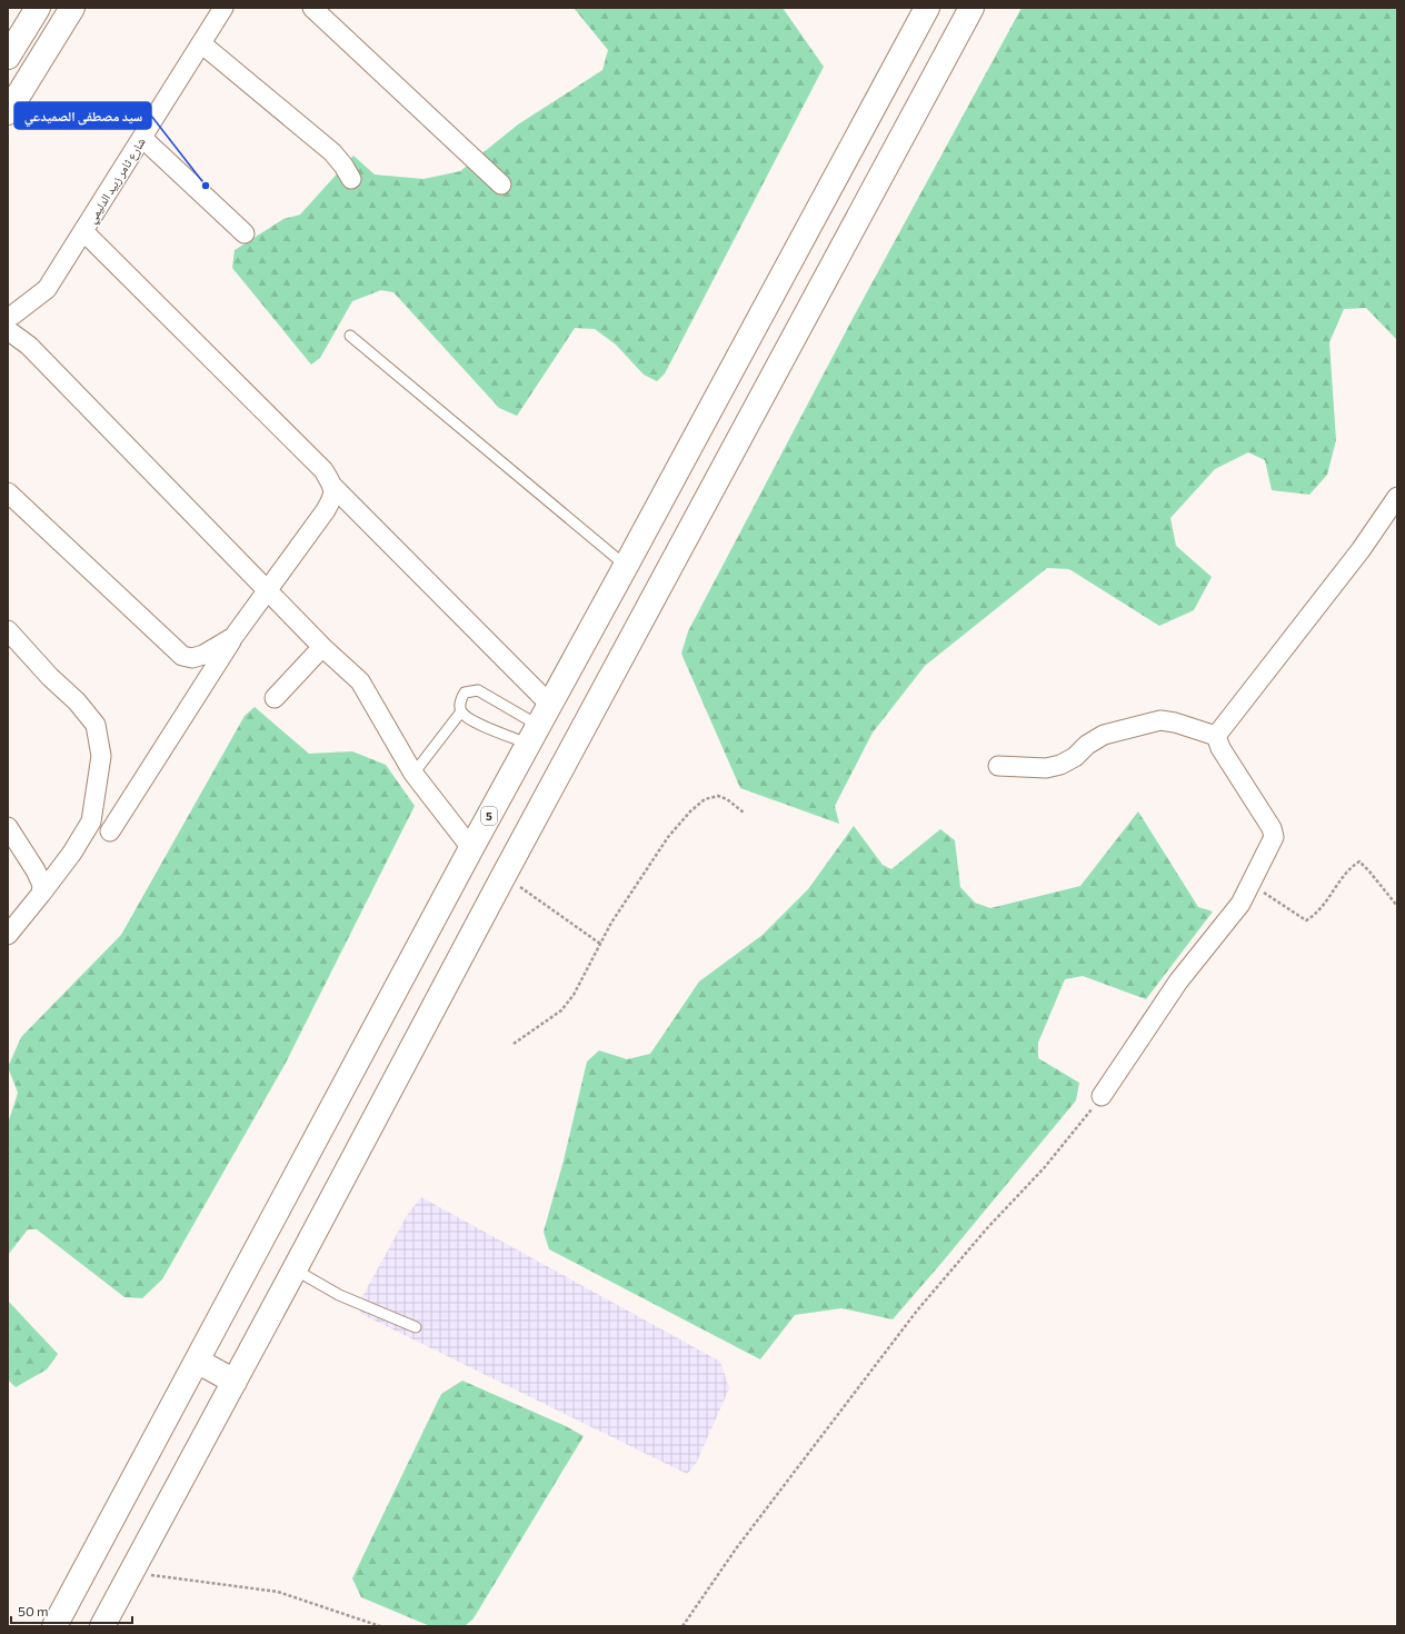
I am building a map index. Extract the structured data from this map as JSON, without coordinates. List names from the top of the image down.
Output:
{
  "streets": {
    "main road": ["5"],
    "street": ["شارع ثامر زبيد الدليمي"]
  },
  "places": ["سيد مصطفى الصميدعي"],
  "scale_bar": "50 m"
}
